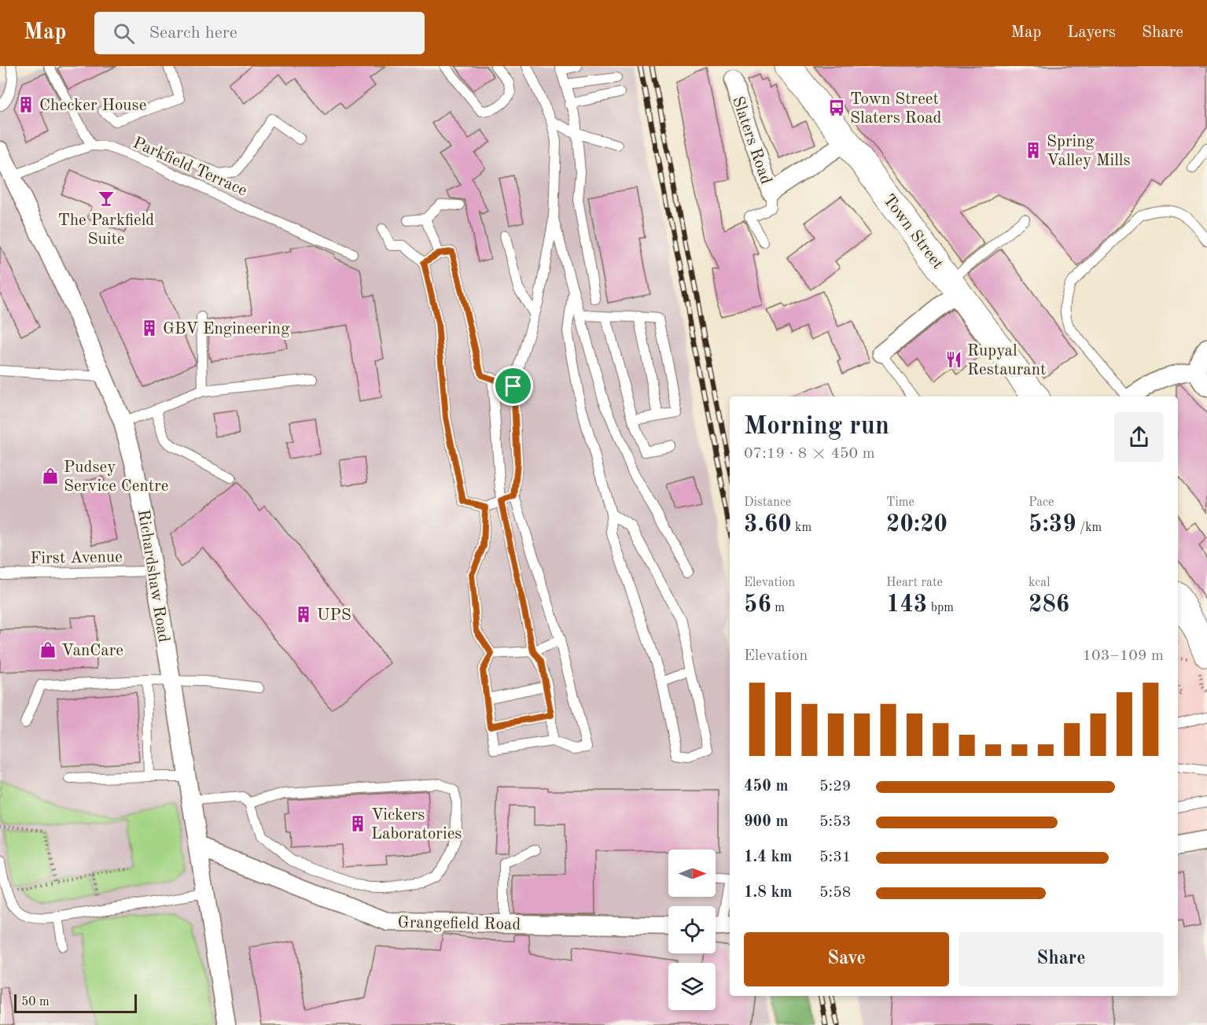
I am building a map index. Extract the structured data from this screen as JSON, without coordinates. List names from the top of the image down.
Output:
{
  "streets": {
    "main road": ["Town Street"],
    "street": ["Slaters Road", "Richardshaw Road", "Grangefield Road"],
    "lane": ["Parkfield Terrace", "First Avenue"]
  },
  "crossings": [
    ["Slaters Road", "Town Street"],
    ["First Avenue", "Richardshaw Road"],
    ["Richardshaw Road", "Grangefield Road"]
  ],
  "places": {
    "building": [
      "Checker House",
      "Spring Valley Mills",
      "GBV Engineering",
      "UPS",
      "Vickers Laboratories"
    ],
    "bus stop": ["Town Street Slaters Road"],
    "bar": ["The Parkfield Suite"],
    "restaurant": ["Rupyal Restaurant"],
    "shop": ["Pudsey Service Centre", "VanCare"]
  },
  "scale_bar": "50 m",
  "north": "right",
  "page": {
    "header": "Map",
    "search": "Search here",
    "nav": ["Map", "Layers", "Share"],
    "heading": ["Morning run", "07:19 · 8 × 450 m"],
    "stats": [
      ["Distance", "3.60 km"],
      ["Time", "20:20"],
      ["Pace", "5:39 /km"],
      ["Elevation", "56 m"],
      ["Heart rate", "143 bpm"],
      ["kcal", "286"]
    ],
    "chart": ["Elevation", "103–109 m"],
    "list": [
      {
        "name": "450 m",
        "note": "5:29"
      },
      {
        "name": "900 m",
        "note": "5:53"
      },
      {
        "name": "1.4 km",
        "note": "5:31"
      },
      {
        "name": "1.8 km",
        "note": "5:58"
      }
    ],
    "buttons": ["Save", "Share"],
    "scale": "50 m"
  }
}
